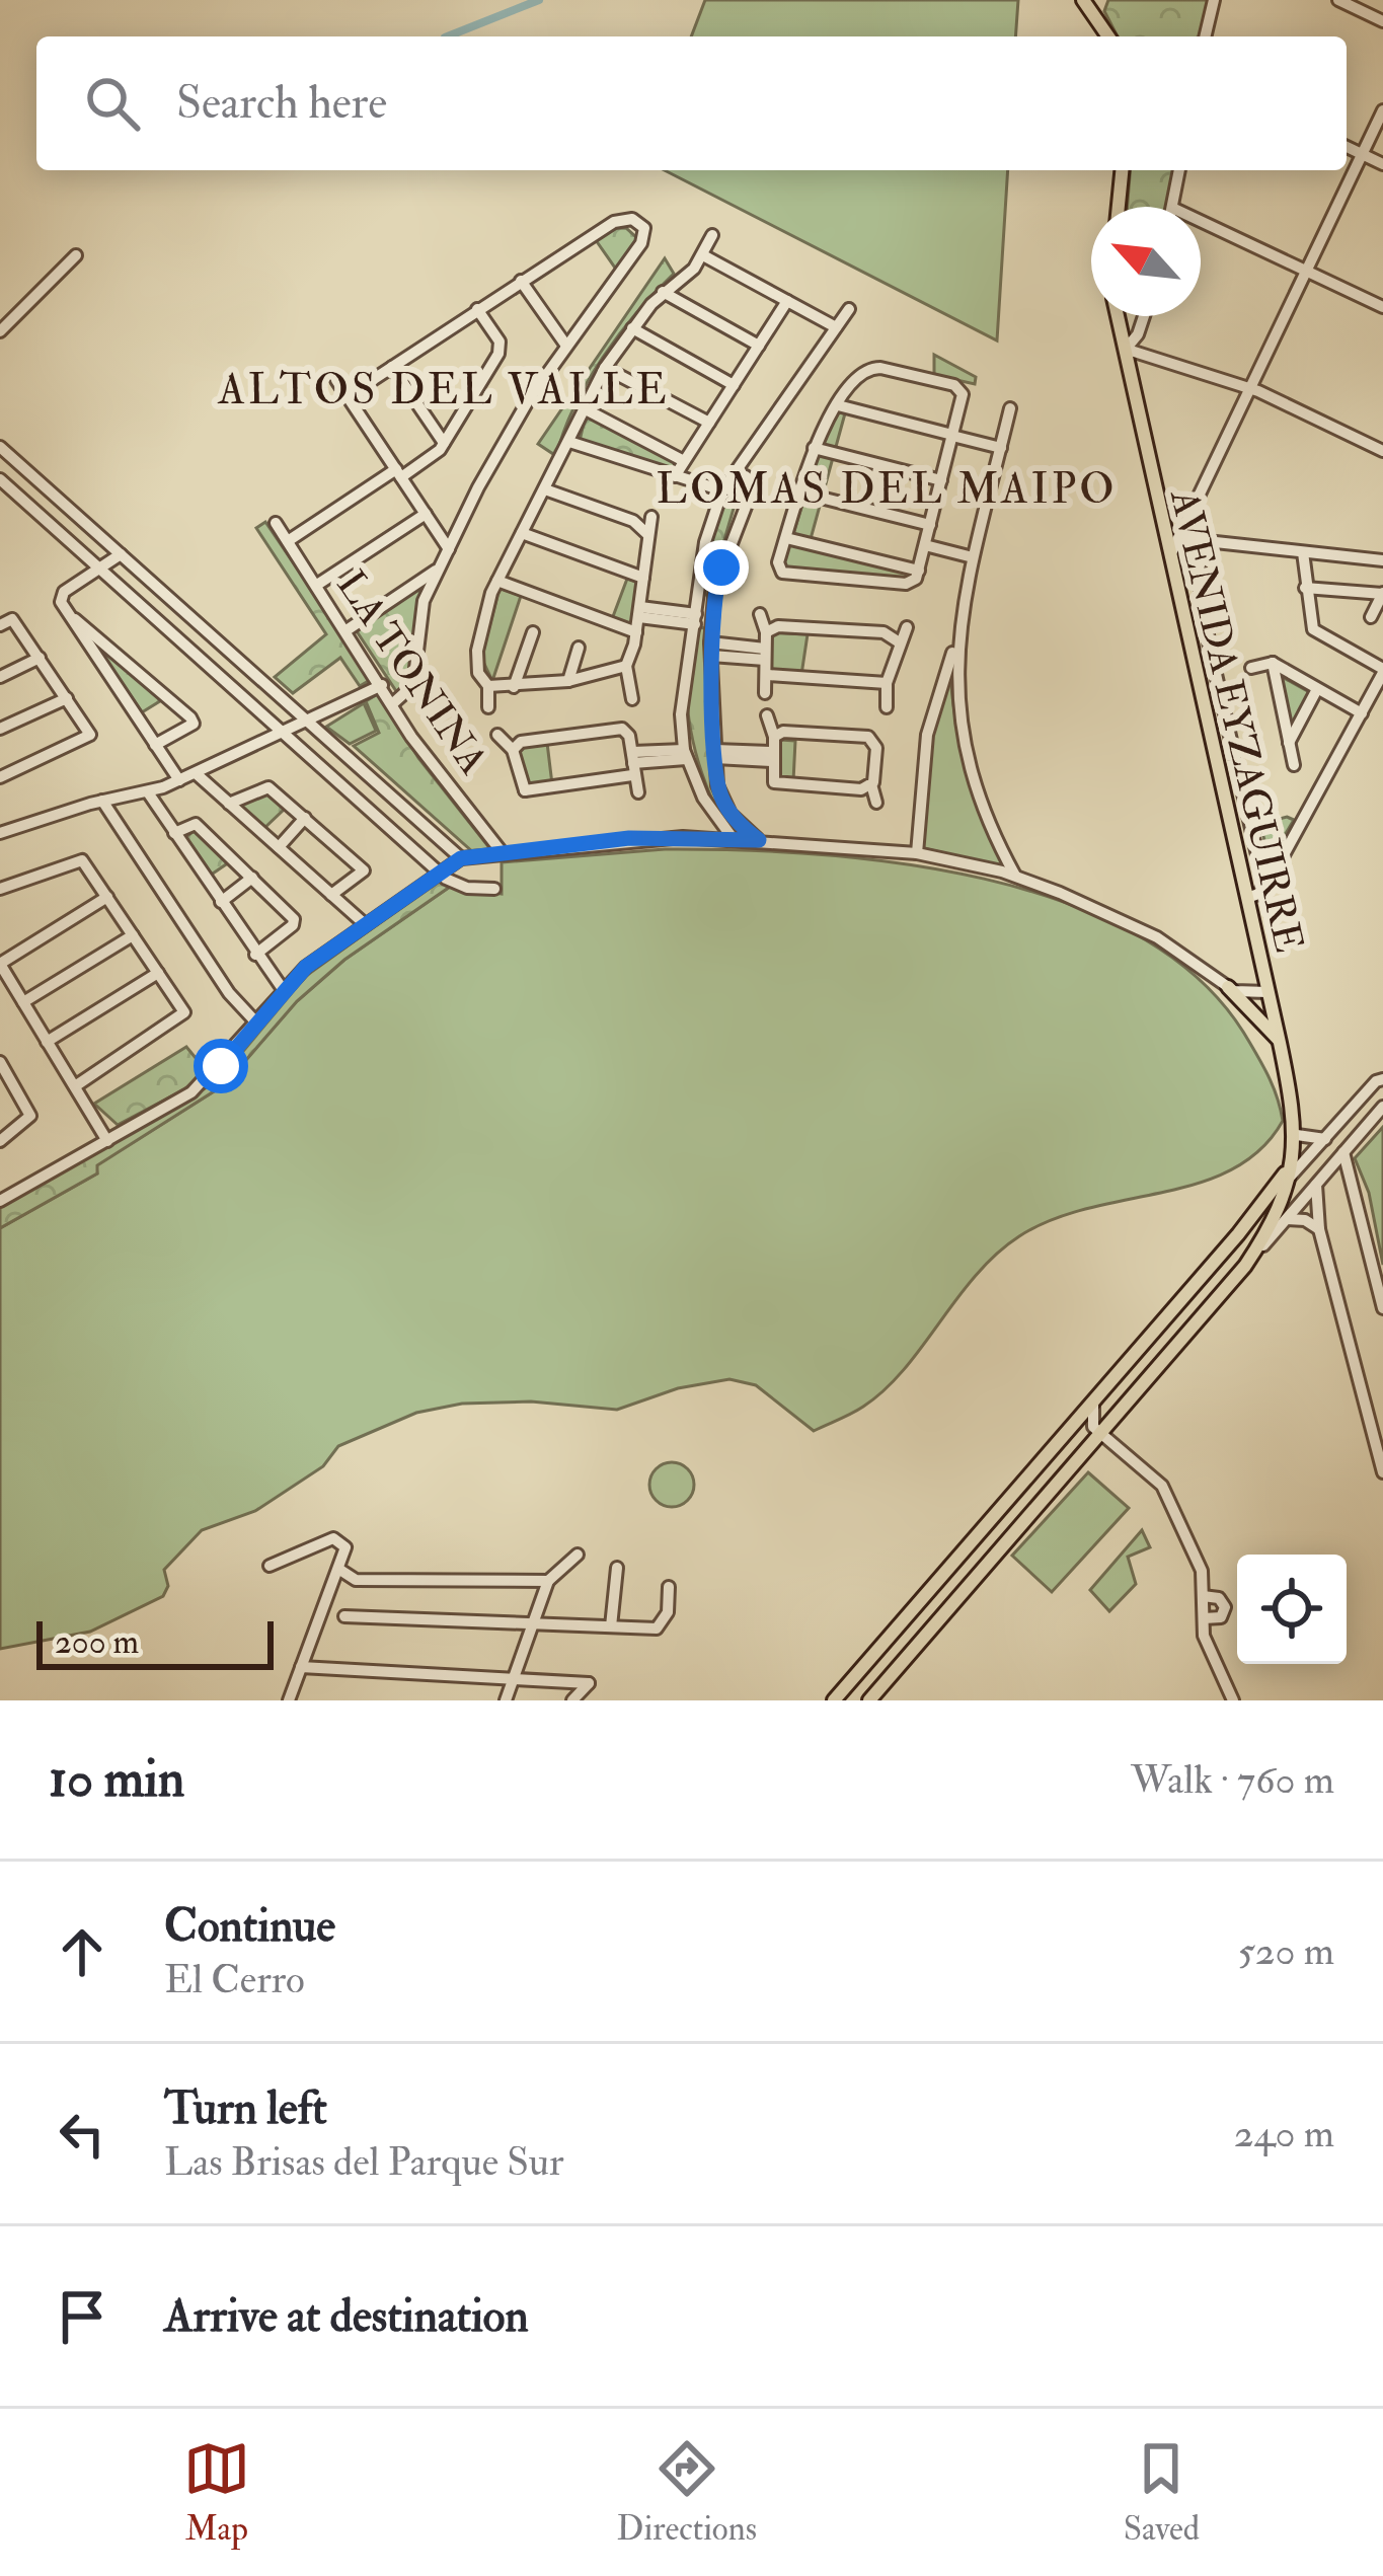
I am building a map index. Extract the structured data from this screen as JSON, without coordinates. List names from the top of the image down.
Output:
{
  "streets": {
    "main road": ["AVENIDA EYZAGUIRRE"],
    "street": ["LA TONINA"]
  },
  "districts": ["ALTOS DEL VALLE", "LOMAS DEL MAIPO"],
  "scale_bar": "200 m",
  "north": "top left",
  "page": {
    "search": "Search here",
    "scale": "200 m",
    "heading": ["10 min", "Walk · 760 m"],
    "list": [
      ["Continue", "El Cerro", "520 m"],
      ["Turn left", "Las Brisas del Parque Sur", "240 m"],
      "Arrive at destination"
    ],
    "nav": ["Map", "Directions", "Saved"]
  }
}
